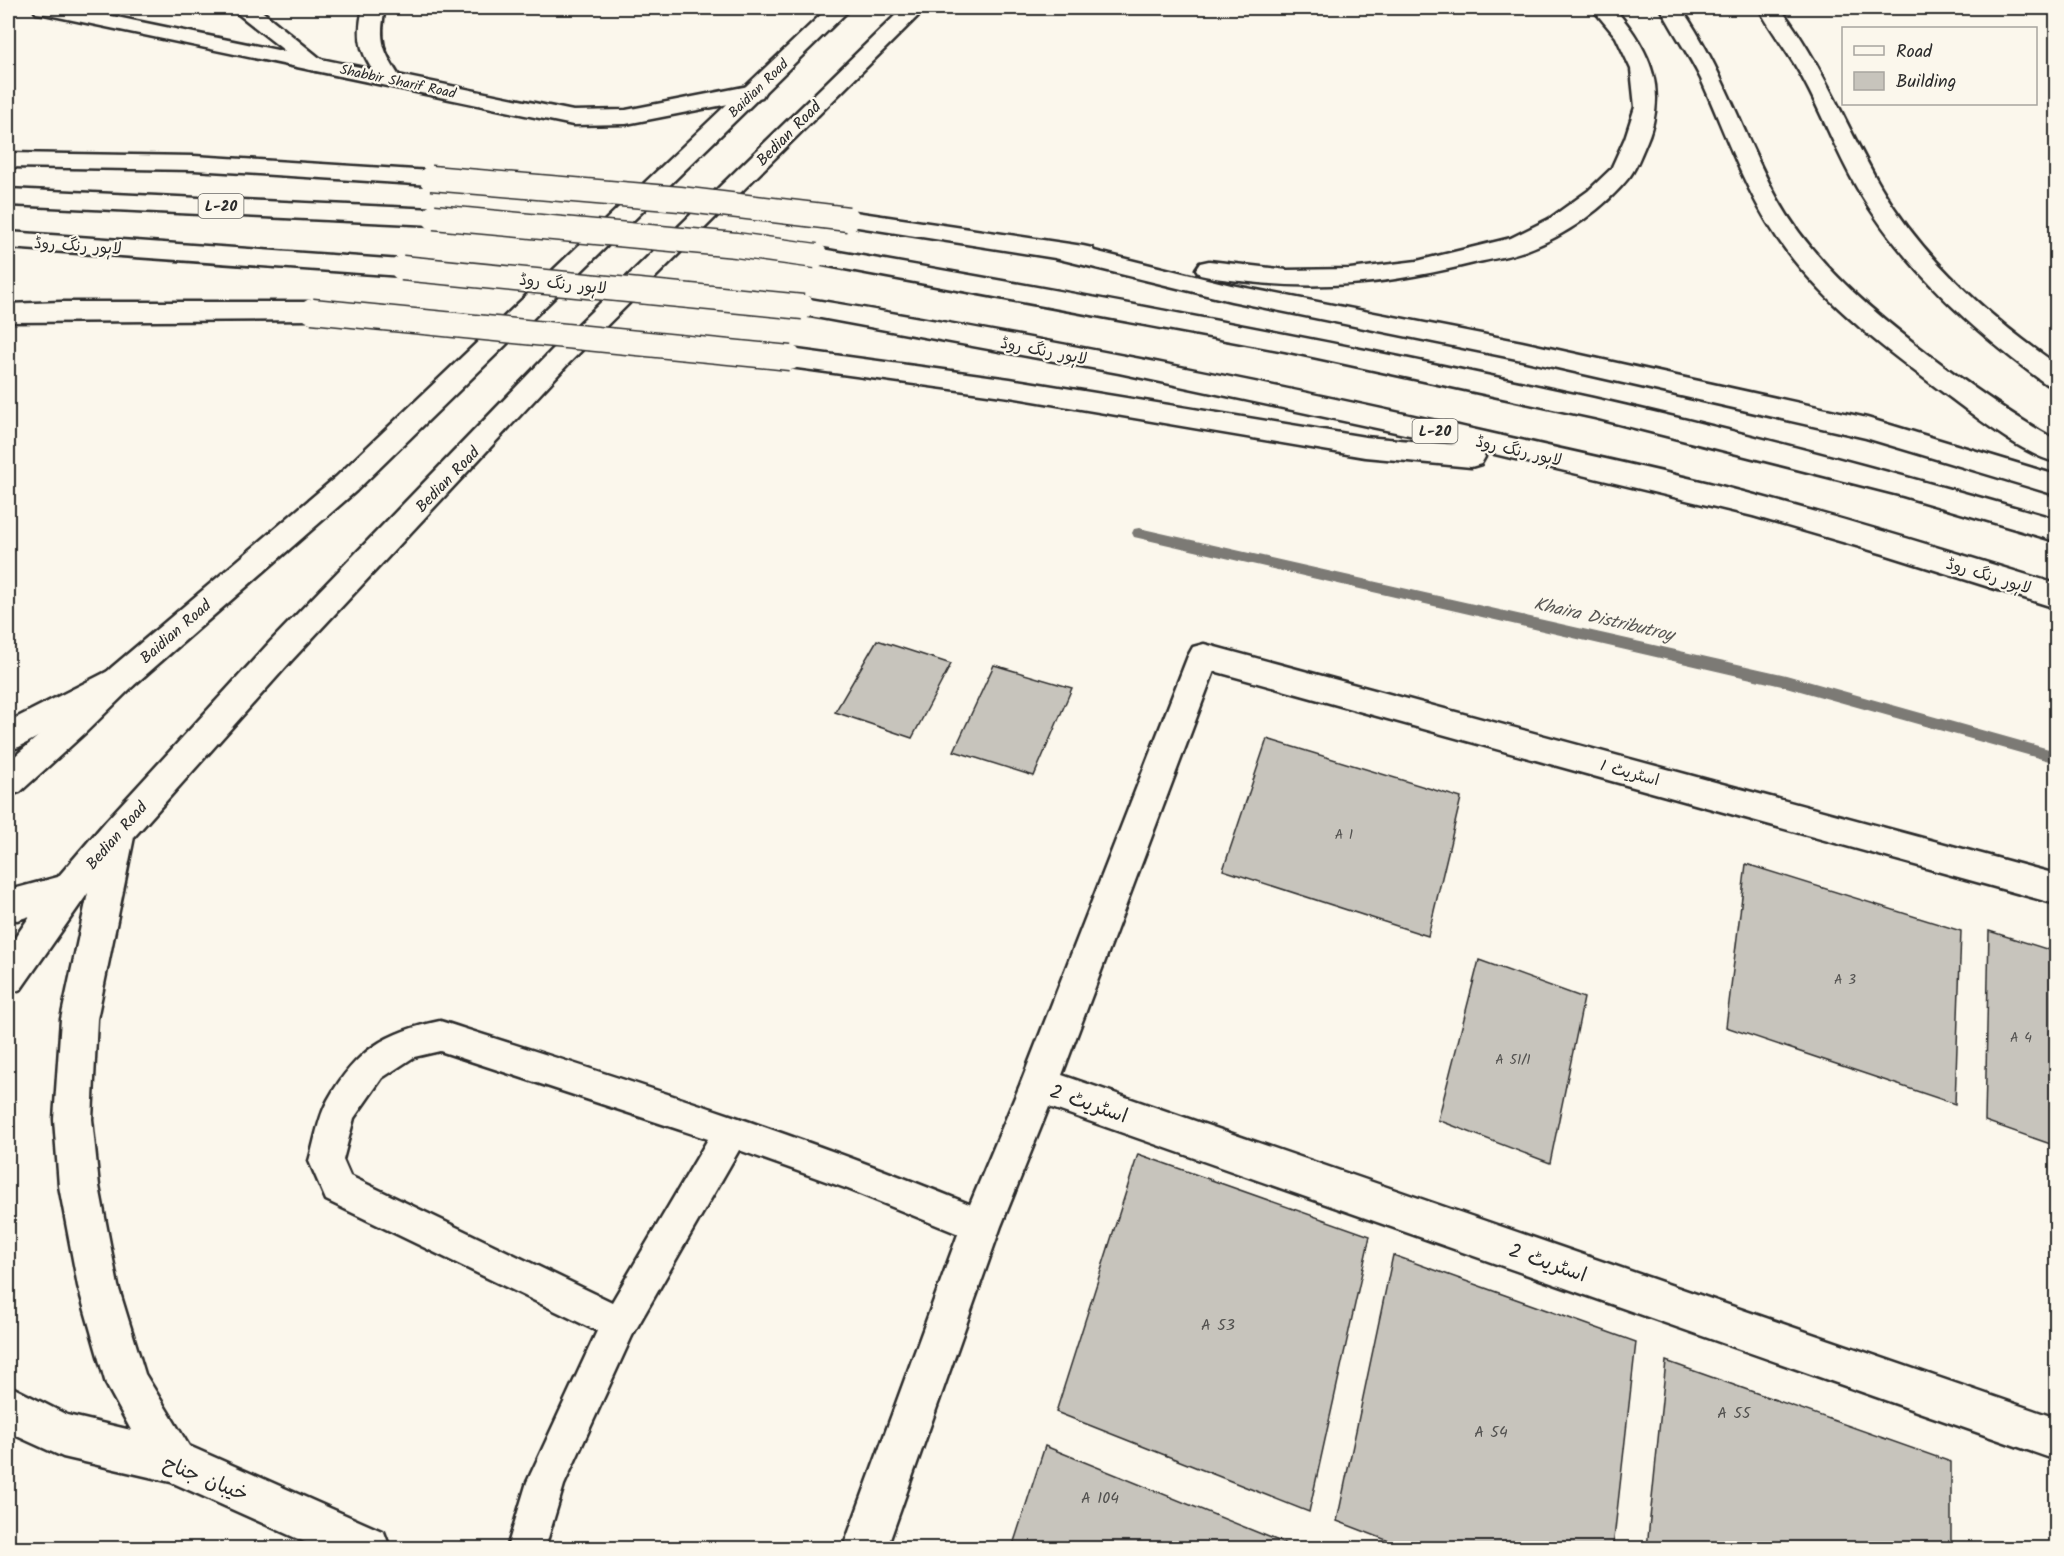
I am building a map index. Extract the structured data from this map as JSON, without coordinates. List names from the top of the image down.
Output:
{
  "streets": {
    "main road": [
      "Shabbir Sharif Road",
      "Baidian Road",
      "Bedian Road",
      "L-20",
      "لاہور رنگ روڈ",
      "اسٹریٹ 1",
      "اسٹریٹ 2",
      "خیبان جناح"
    ]
  },
  "crossings": [
    ["Shabbir Sharif Road", "Baidian Road"],
    ["اسٹریٹ 1", "اسٹریٹ 2"]
  ],
  "water": ["Khaira Distributroy"],
  "house_numbers": [
    "A 1",
    "A 3",
    "A 4",
    "A 51/1",
    "A 53",
    "A 55",
    "A 54",
    "A 104"
  ],
  "legend": ["Road", "Building"]
}
